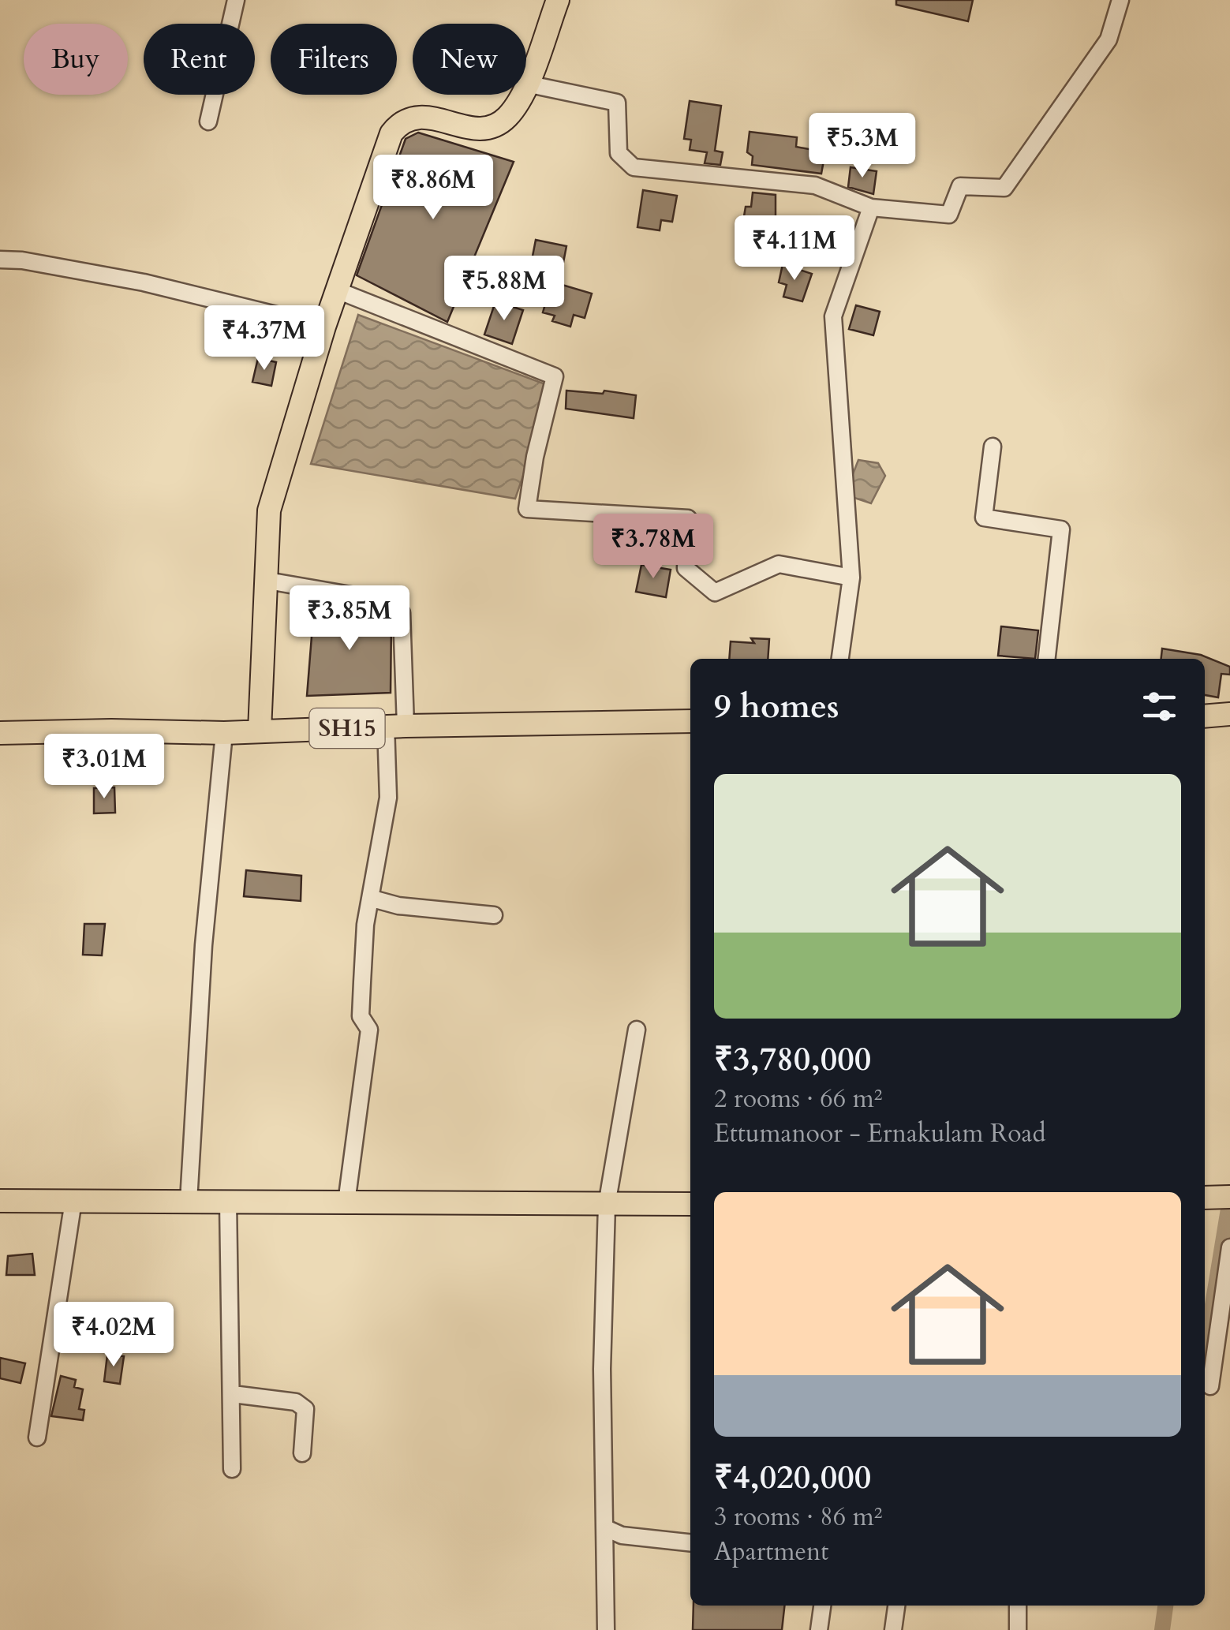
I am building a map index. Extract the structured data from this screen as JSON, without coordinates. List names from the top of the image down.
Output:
{
  "streets": {
    "main road": ["SH15"]
  },
  "page": {
    "chip": [
      "Buy",
      "Rent",
      "Filters",
      "New"
    ],
    "price": [
      "₹5.3M",
      "₹8.86M",
      "₹4.11M",
      "₹5.88M",
      "₹4.37M",
      "₹3.78M",
      "₹3.85M",
      "₹3.01M",
      "₹4.02M"
    ],
    "heading": "9 homes",
    "list": [
      {
        "name": "₹3,780,000",
        "note": "2 rooms · 66 m² · Ettumanoor - Ernakulam Road"
      },
      {
        "name": "₹4,020,000",
        "note": "3 rooms · 86 m² · Apartment"
      }
    ]
  }
}
